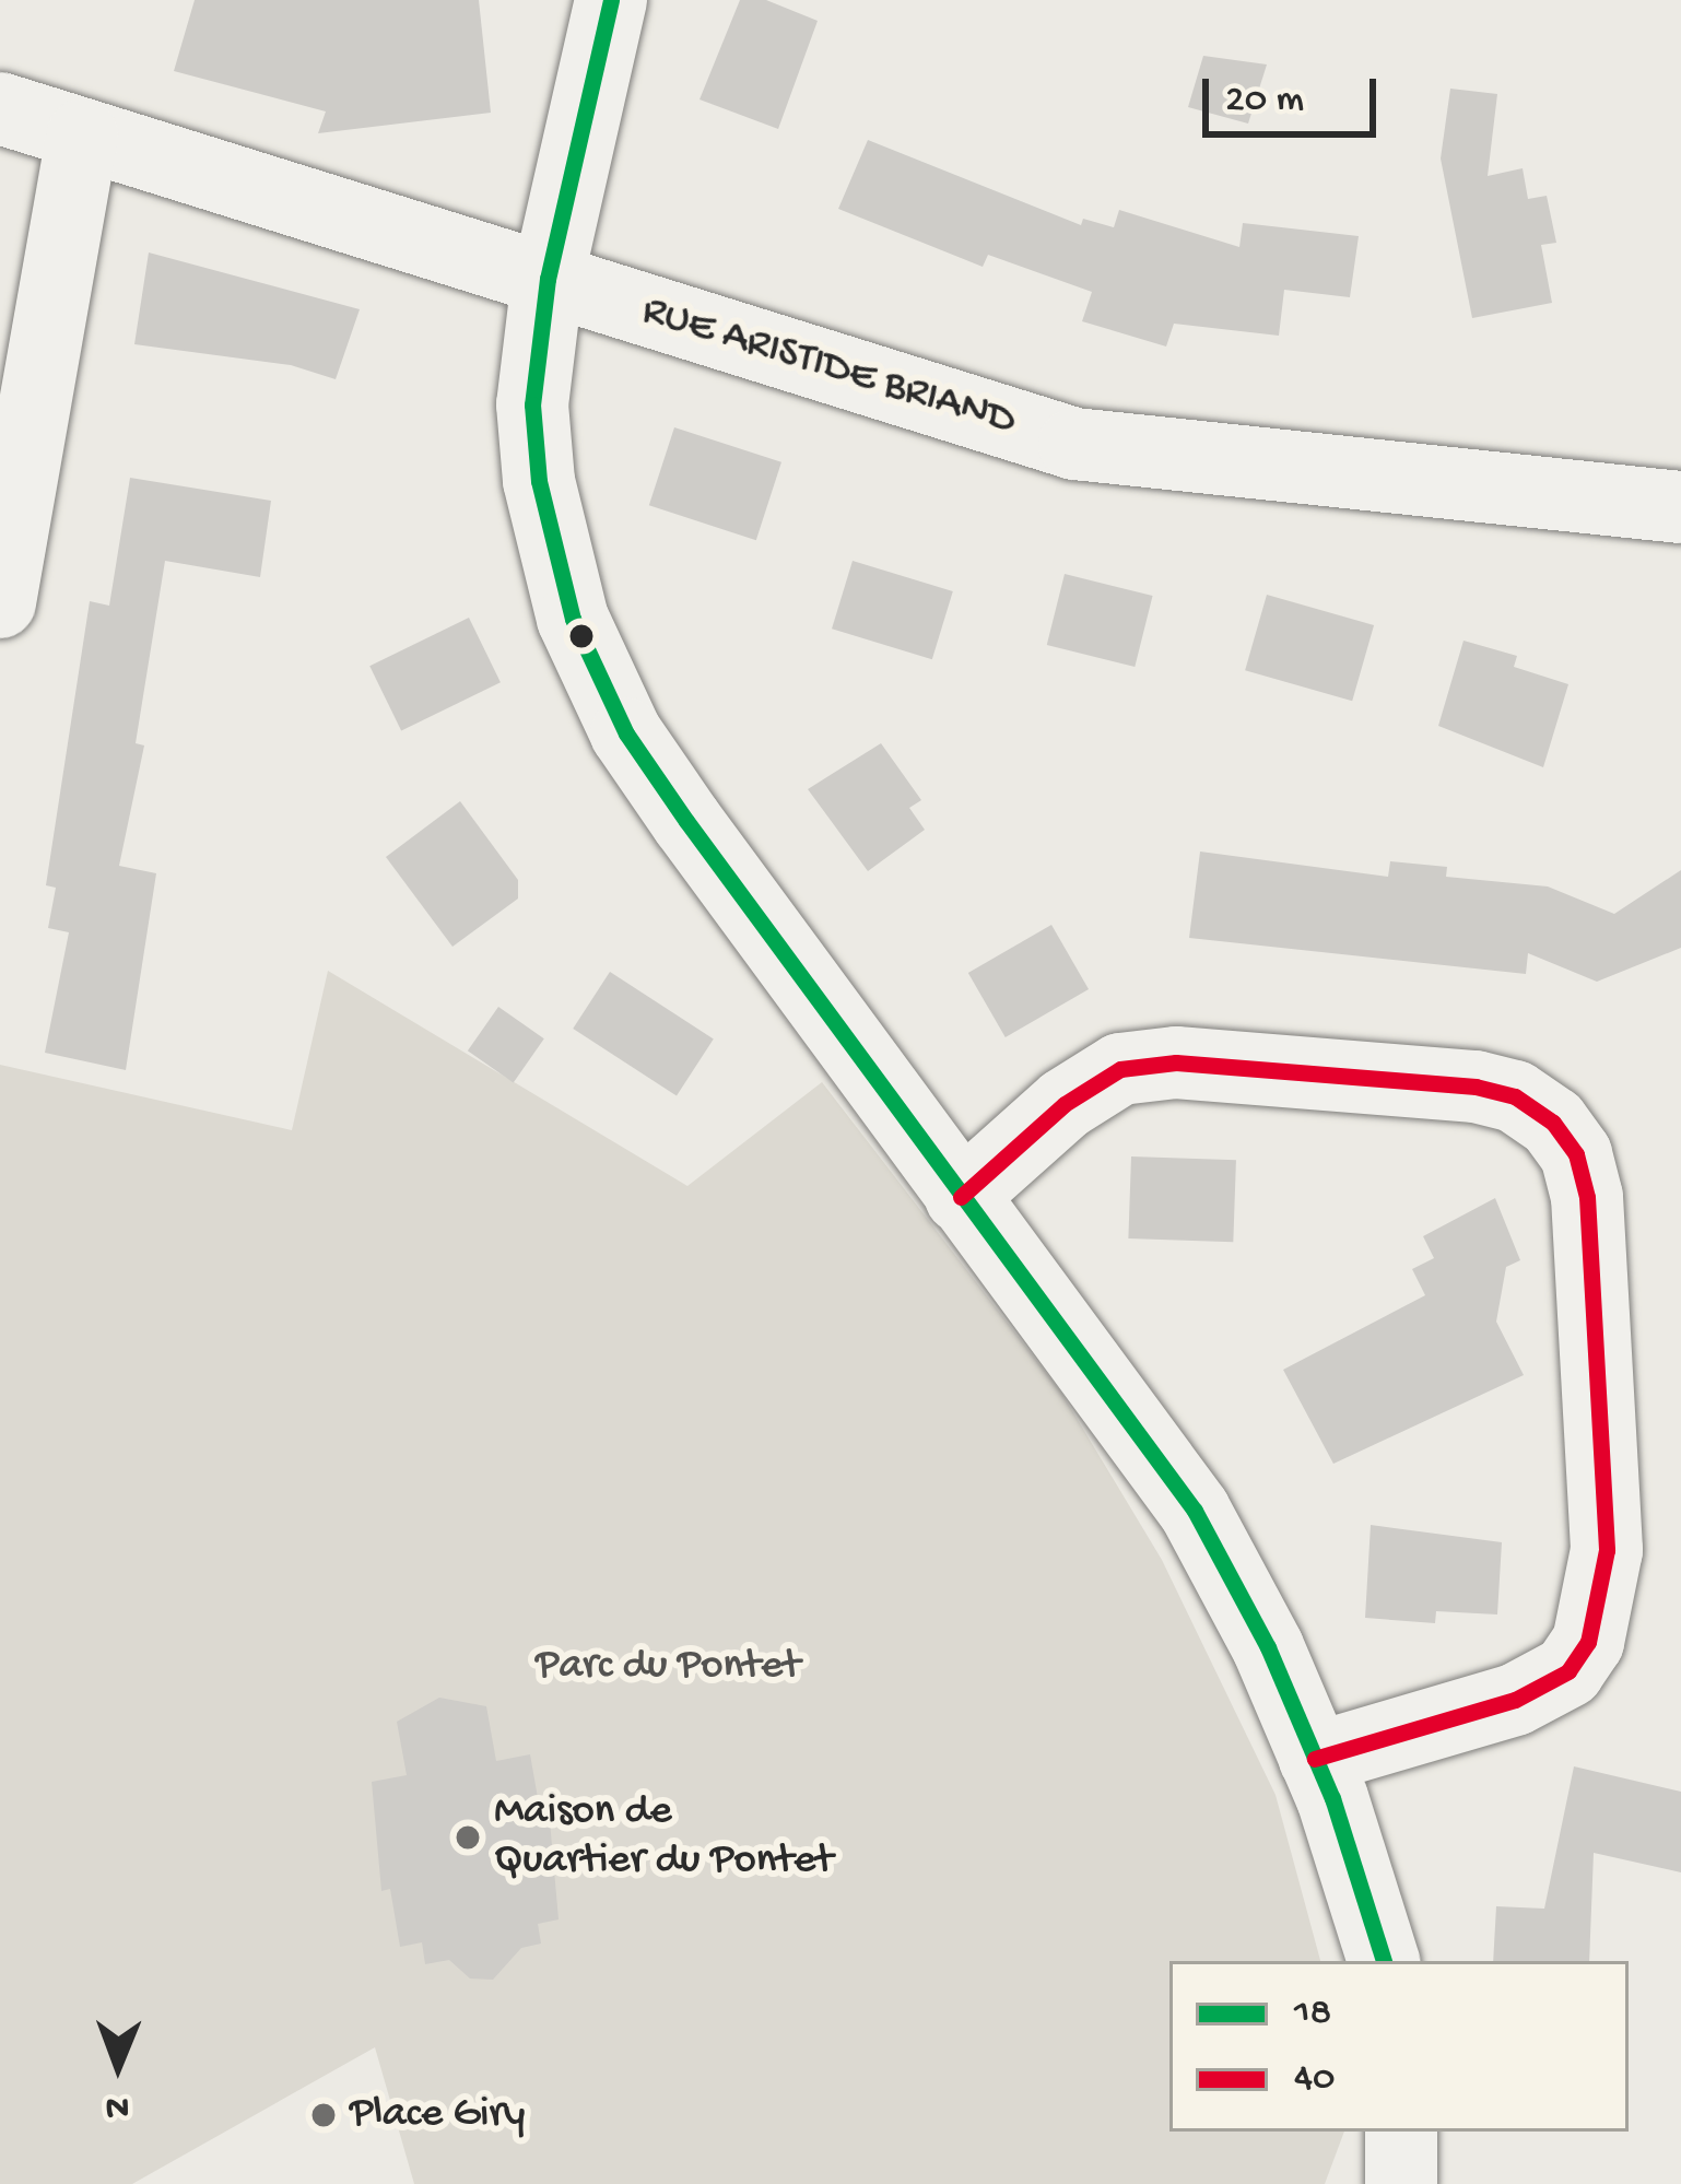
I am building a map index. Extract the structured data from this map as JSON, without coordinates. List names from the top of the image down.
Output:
{
  "streets": {
    "street": ["RUE ARISTIDE BRIAND"]
  },
  "parks": ["Parc du Pontet"],
  "places": ["Maison de Quartier du Pontet", "Place Giry"],
  "lines": ["transit line 18", "transit line 40"],
  "legend": ["18", "40"],
  "scale_bar": "20 m",
  "north": "bottom"
}
